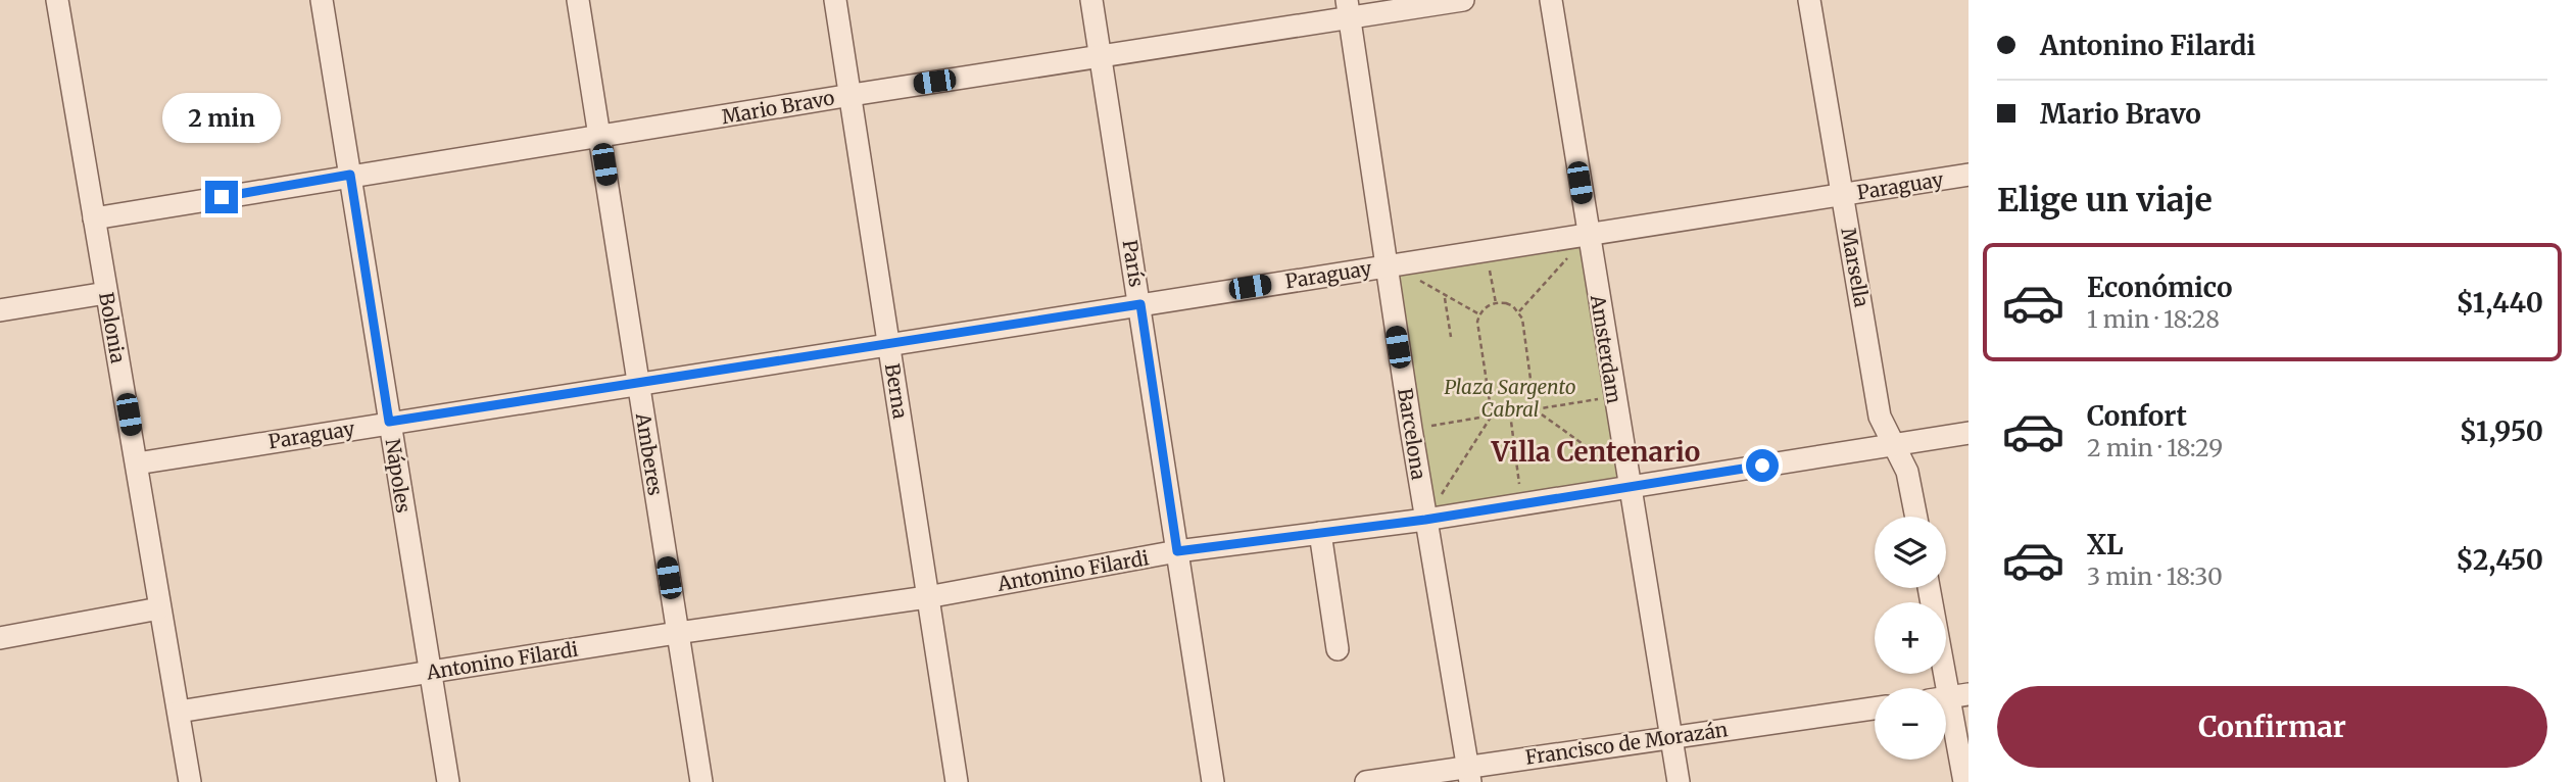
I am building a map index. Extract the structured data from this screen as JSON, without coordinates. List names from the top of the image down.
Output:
{
  "streets": {
    "street": [
      "Mario Bravo",
      "Paraguay",
      "París",
      "Marsella",
      "Bolonia",
      "Amsterdam",
      "Berna",
      "Barcelona",
      "Amberes",
      "Nápoles",
      "Antonino Filardi",
      "Francisco de Morazán"
    ]
  },
  "crossings": [
    ["Mario Bravo", "París"],
    ["Mario Bravo", "Bolonia"],
    ["Mario Bravo", "Berna"],
    ["Mario Bravo", "Barcelona"],
    ["Mario Bravo", "Amberes"],
    ["Mario Bravo", "Nápoles"],
    ["Paraguay", "París"],
    ["Paraguay", "Marsella"],
    ["Paraguay", "Bolonia"],
    ["Paraguay", "Amsterdam"],
    ["Paraguay", "Berna"],
    ["Paraguay", "Barcelona"],
    ["Paraguay", "Amberes"],
    ["Paraguay", "Nápoles"],
    ["París", "Antonino Filardi"],
    ["Marsella", "Antonino Filardi"],
    ["Bolonia", "Antonino Filardi"],
    ["Amsterdam", "Antonino Filardi"],
    ["Amsterdam", "Francisco de Morazán"],
    ["Berna", "Antonino Filardi"],
    ["Barcelona", "Antonino Filardi"],
    ["Barcelona", "Francisco de Morazán"],
    ["Amberes", "Antonino Filardi"],
    ["Nápoles", "Antonino Filardi"]
  ],
  "districts": ["Villa Centenario"],
  "parks": ["Plaza Sargento Cabral"],
  "page": {
    "banner": ["Antonino Filardi", "Mario Bravo"],
    "bubble": "2 min",
    "heading": "Elige un viaje",
    "list": [
      {
        "name": "Económico",
        "note": "1 min · 18:28",
        "value": "$1,440"
      },
      {
        "name": "Confort",
        "note": "2 min · 18:29",
        "value": "$1,950"
      },
      {
        "name": "XL",
        "note": "3 min · 18:30",
        "value": "$2,450"
      }
    ],
    "map_buttons": ["+", "−"],
    "buttons": "Confirmar"
  }
}
